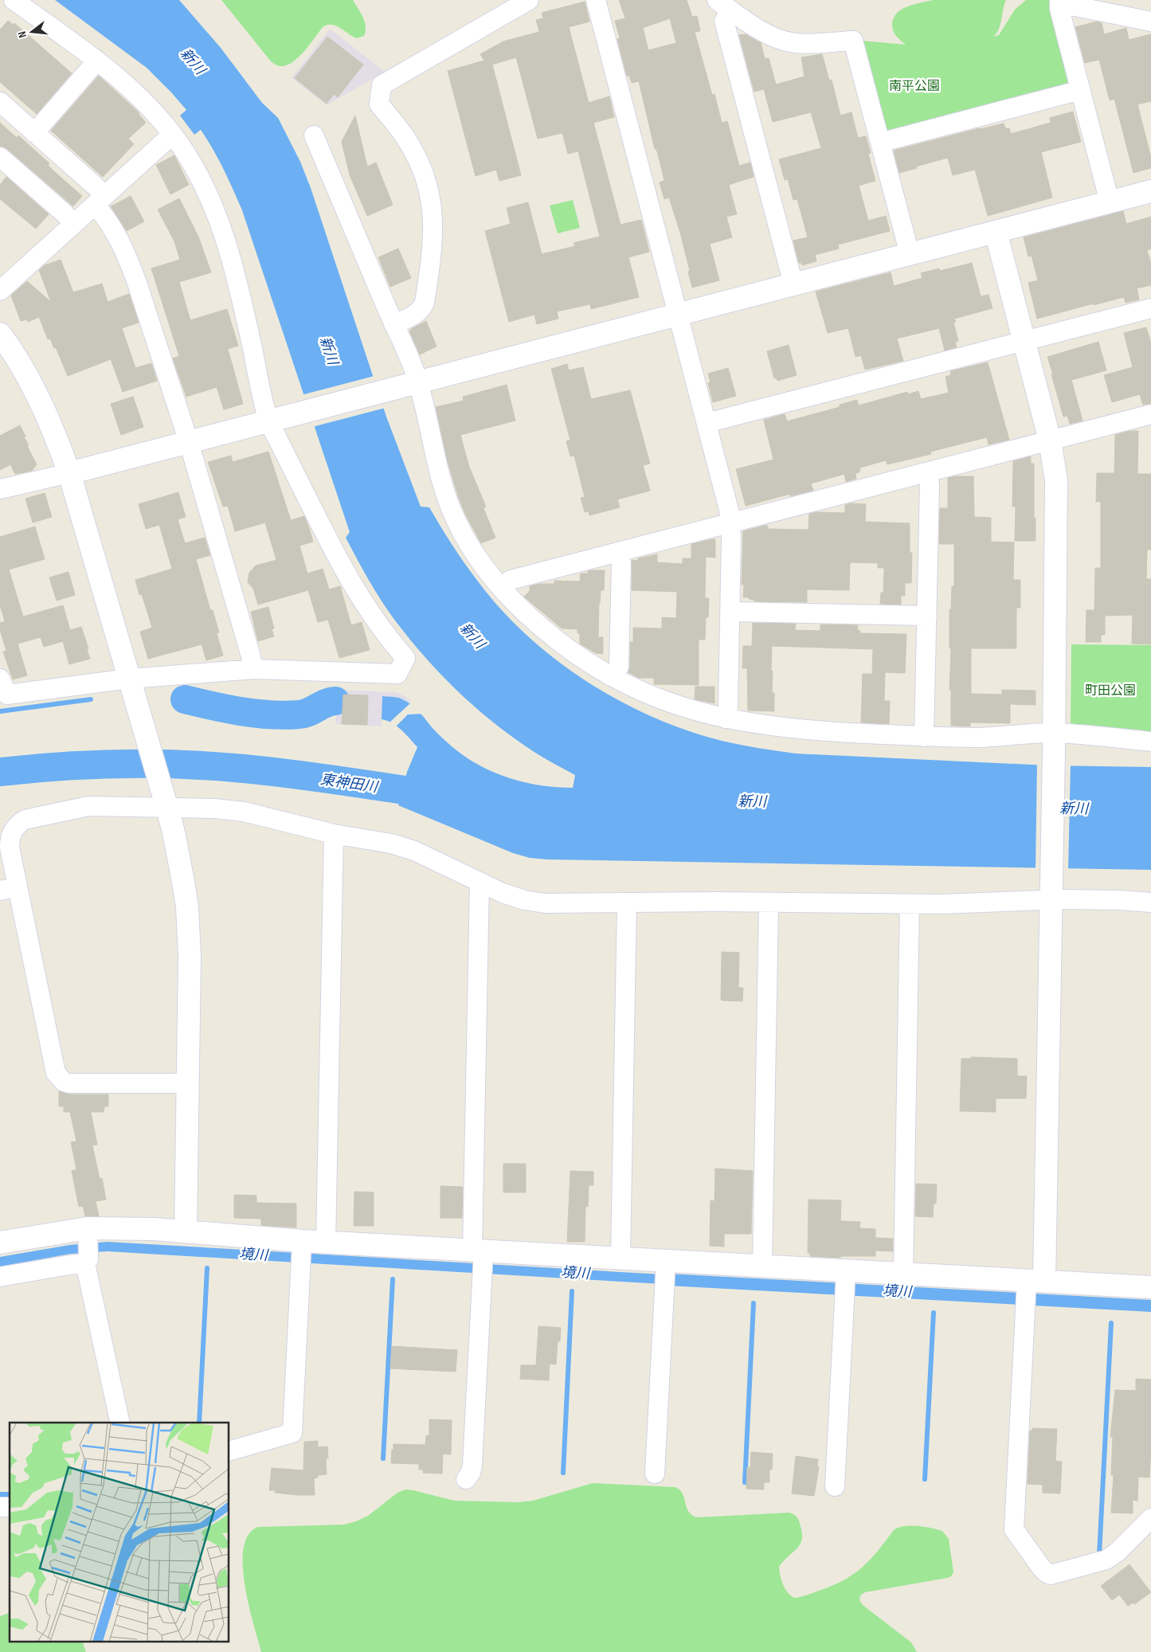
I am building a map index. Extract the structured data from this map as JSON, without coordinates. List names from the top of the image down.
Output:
{
  "water": ["新川", "東神田川", "境川"],
  "parks": ["南平公園", "町田公園"],
  "north": "left"
}
